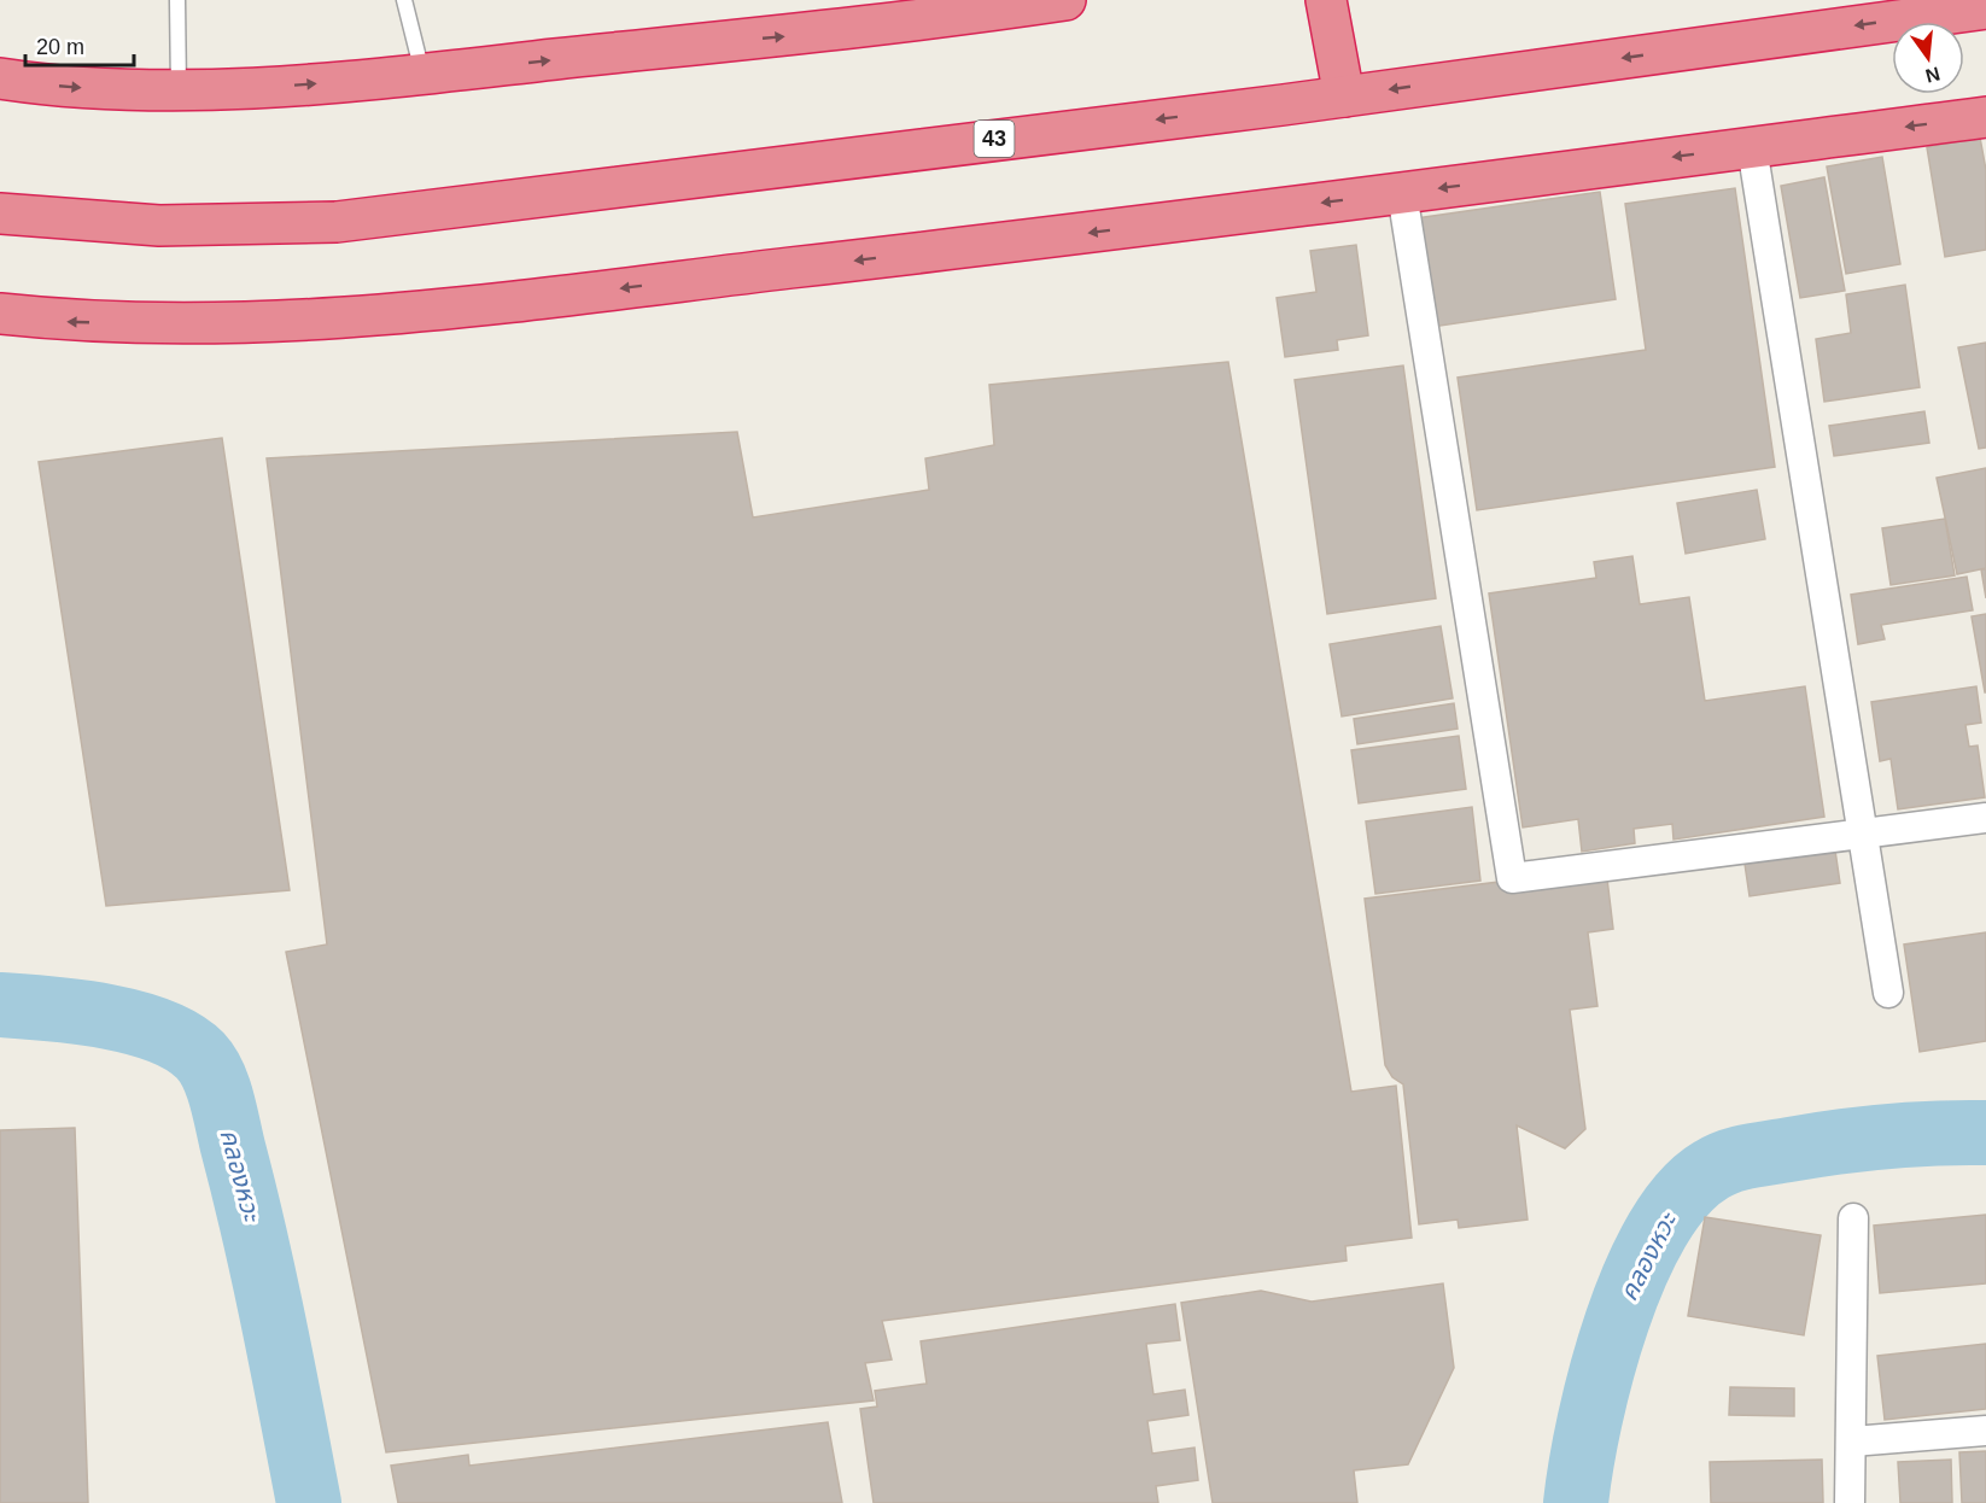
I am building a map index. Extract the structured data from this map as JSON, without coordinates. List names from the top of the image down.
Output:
{
  "streets": {
    "highway": ["43"]
  },
  "water": ["คลองหวะ"],
  "scale_bar": "20 m",
  "north": "bottom"
}
